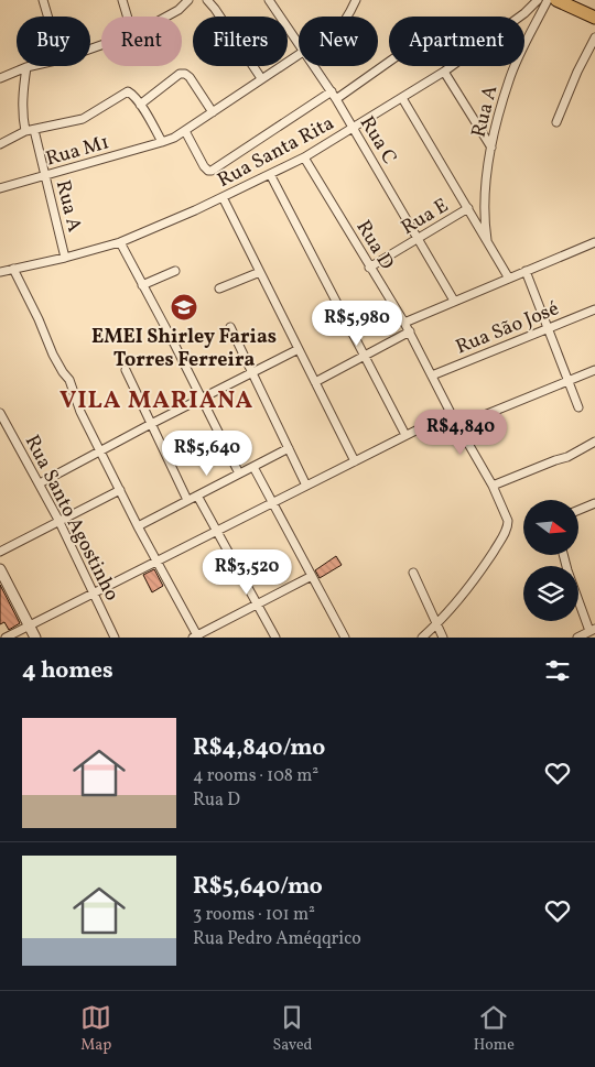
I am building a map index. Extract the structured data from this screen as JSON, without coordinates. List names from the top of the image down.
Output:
{
  "streets": {
    "street": [
      "Rua A",
      "Rua C",
      "Rua M1",
      "Rua Santa Rita",
      "Rua E",
      "Rua D",
      "Rua São José",
      "Rua Santo Agostinho"
    ]
  },
  "crossings": [
    ["Rua A", "Rua M1"],
    ["Rua A", "Rua Santa Rita"],
    ["Rua A", "Rua E"],
    ["Rua C", "Rua Santa Rita"],
    ["Rua C", "Rua E"],
    ["Rua Santa Rita", "Rua D"],
    ["Rua E", "Rua D"],
    ["Rua D", "Rua São José"]
  ],
  "districts": ["VILA MARIANA"],
  "places": {
    "school or university": ["EMEI Shirley Farias Torres Ferreira"]
  },
  "north": "right",
  "page": {
    "chip": [
      "Buy",
      "Rent",
      "Filters",
      "New",
      "Apartment"
    ],
    "price": [
      "R$5,980",
      "R$4,840",
      "R$5,640",
      "R$3,520"
    ],
    "heading": "4 homes",
    "list": [
      {
        "name": "R$4,840/mo",
        "note": "4 rooms · 108 m² · Rua D"
      },
      {
        "name": "R$5,640/mo",
        "note": "3 rooms · 101 m² · Rua Pedro Améqqrico"
      }
    ],
    "tabs": ["Map", "Saved", "Home"]
  }
}
